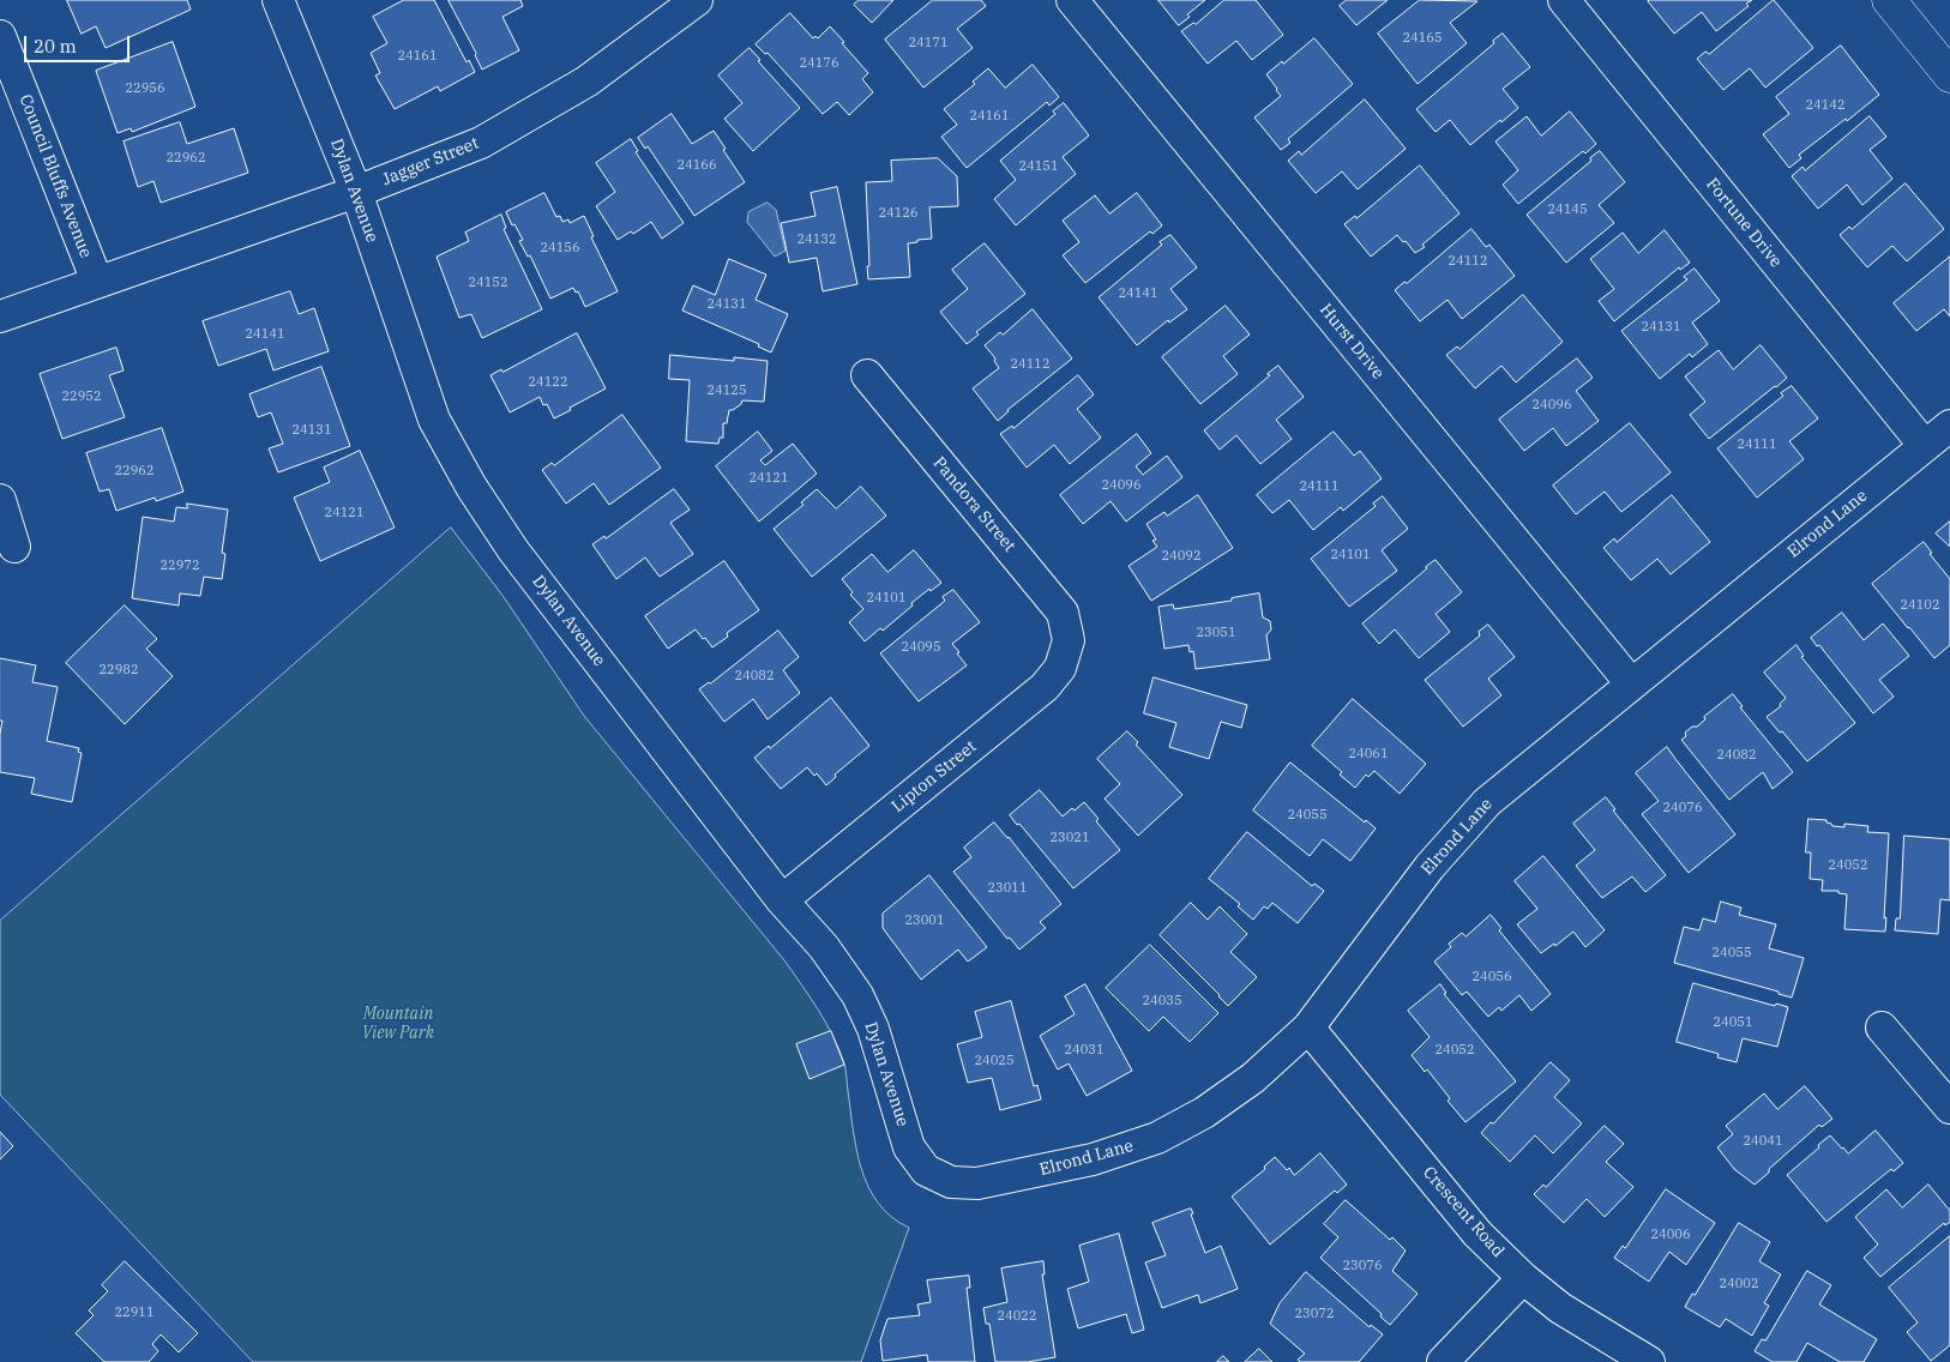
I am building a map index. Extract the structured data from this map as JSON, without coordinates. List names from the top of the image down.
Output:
{
  "streets": {
    "street": [
      "Jagger Street",
      "Council Bluffs Avenue",
      "Dylan Avenue",
      "Fortune Drive",
      "Hurst Drive",
      "Pandora Street",
      "Elrond Lane",
      "Lipton Street",
      "Crescent Road"
    ]
  },
  "crossings": [
    ["Jagger Street", "Council Bluffs Avenue"],
    ["Jagger Street", "Dylan Avenue"],
    ["Dylan Avenue", "Elrond Lane"],
    ["Dylan Avenue", "Lipton Street"],
    ["Fortune Drive", "Elrond Lane"],
    ["Hurst Drive", "Elrond Lane"],
    ["Pandora Street", "Lipton Street"],
    ["Elrond Lane", "Crescent Road"]
  ],
  "parks": ["Mountain View Park"],
  "house_numbers": [
    "24165",
    "24171",
    "24161",
    "24176",
    "22956",
    "24142",
    "24161",
    "22962",
    "24166",
    "24151",
    "24145",
    "24126",
    "24132",
    "24156",
    "24112",
    "24152",
    "24141",
    "24131",
    "24131",
    "24141",
    "24112",
    "24122",
    "24125",
    "22952",
    "24096",
    "24131",
    "24111",
    "22962",
    "24121",
    "24096",
    "24111",
    "24121",
    "24101",
    "24092",
    "22972",
    "24101",
    "24102",
    "23051",
    "24095",
    "22982",
    "24082",
    "24061",
    "24082",
    "24076",
    "24055",
    "23021",
    "24052",
    "23011",
    "23001",
    "24055",
    "24056",
    "24035",
    "24051",
    "24031",
    "24052",
    "24025",
    "24041",
    "24006",
    "23076",
    "24002",
    "22911",
    "23072",
    "24022"
  ],
  "scale_bar": "20 m"
}
